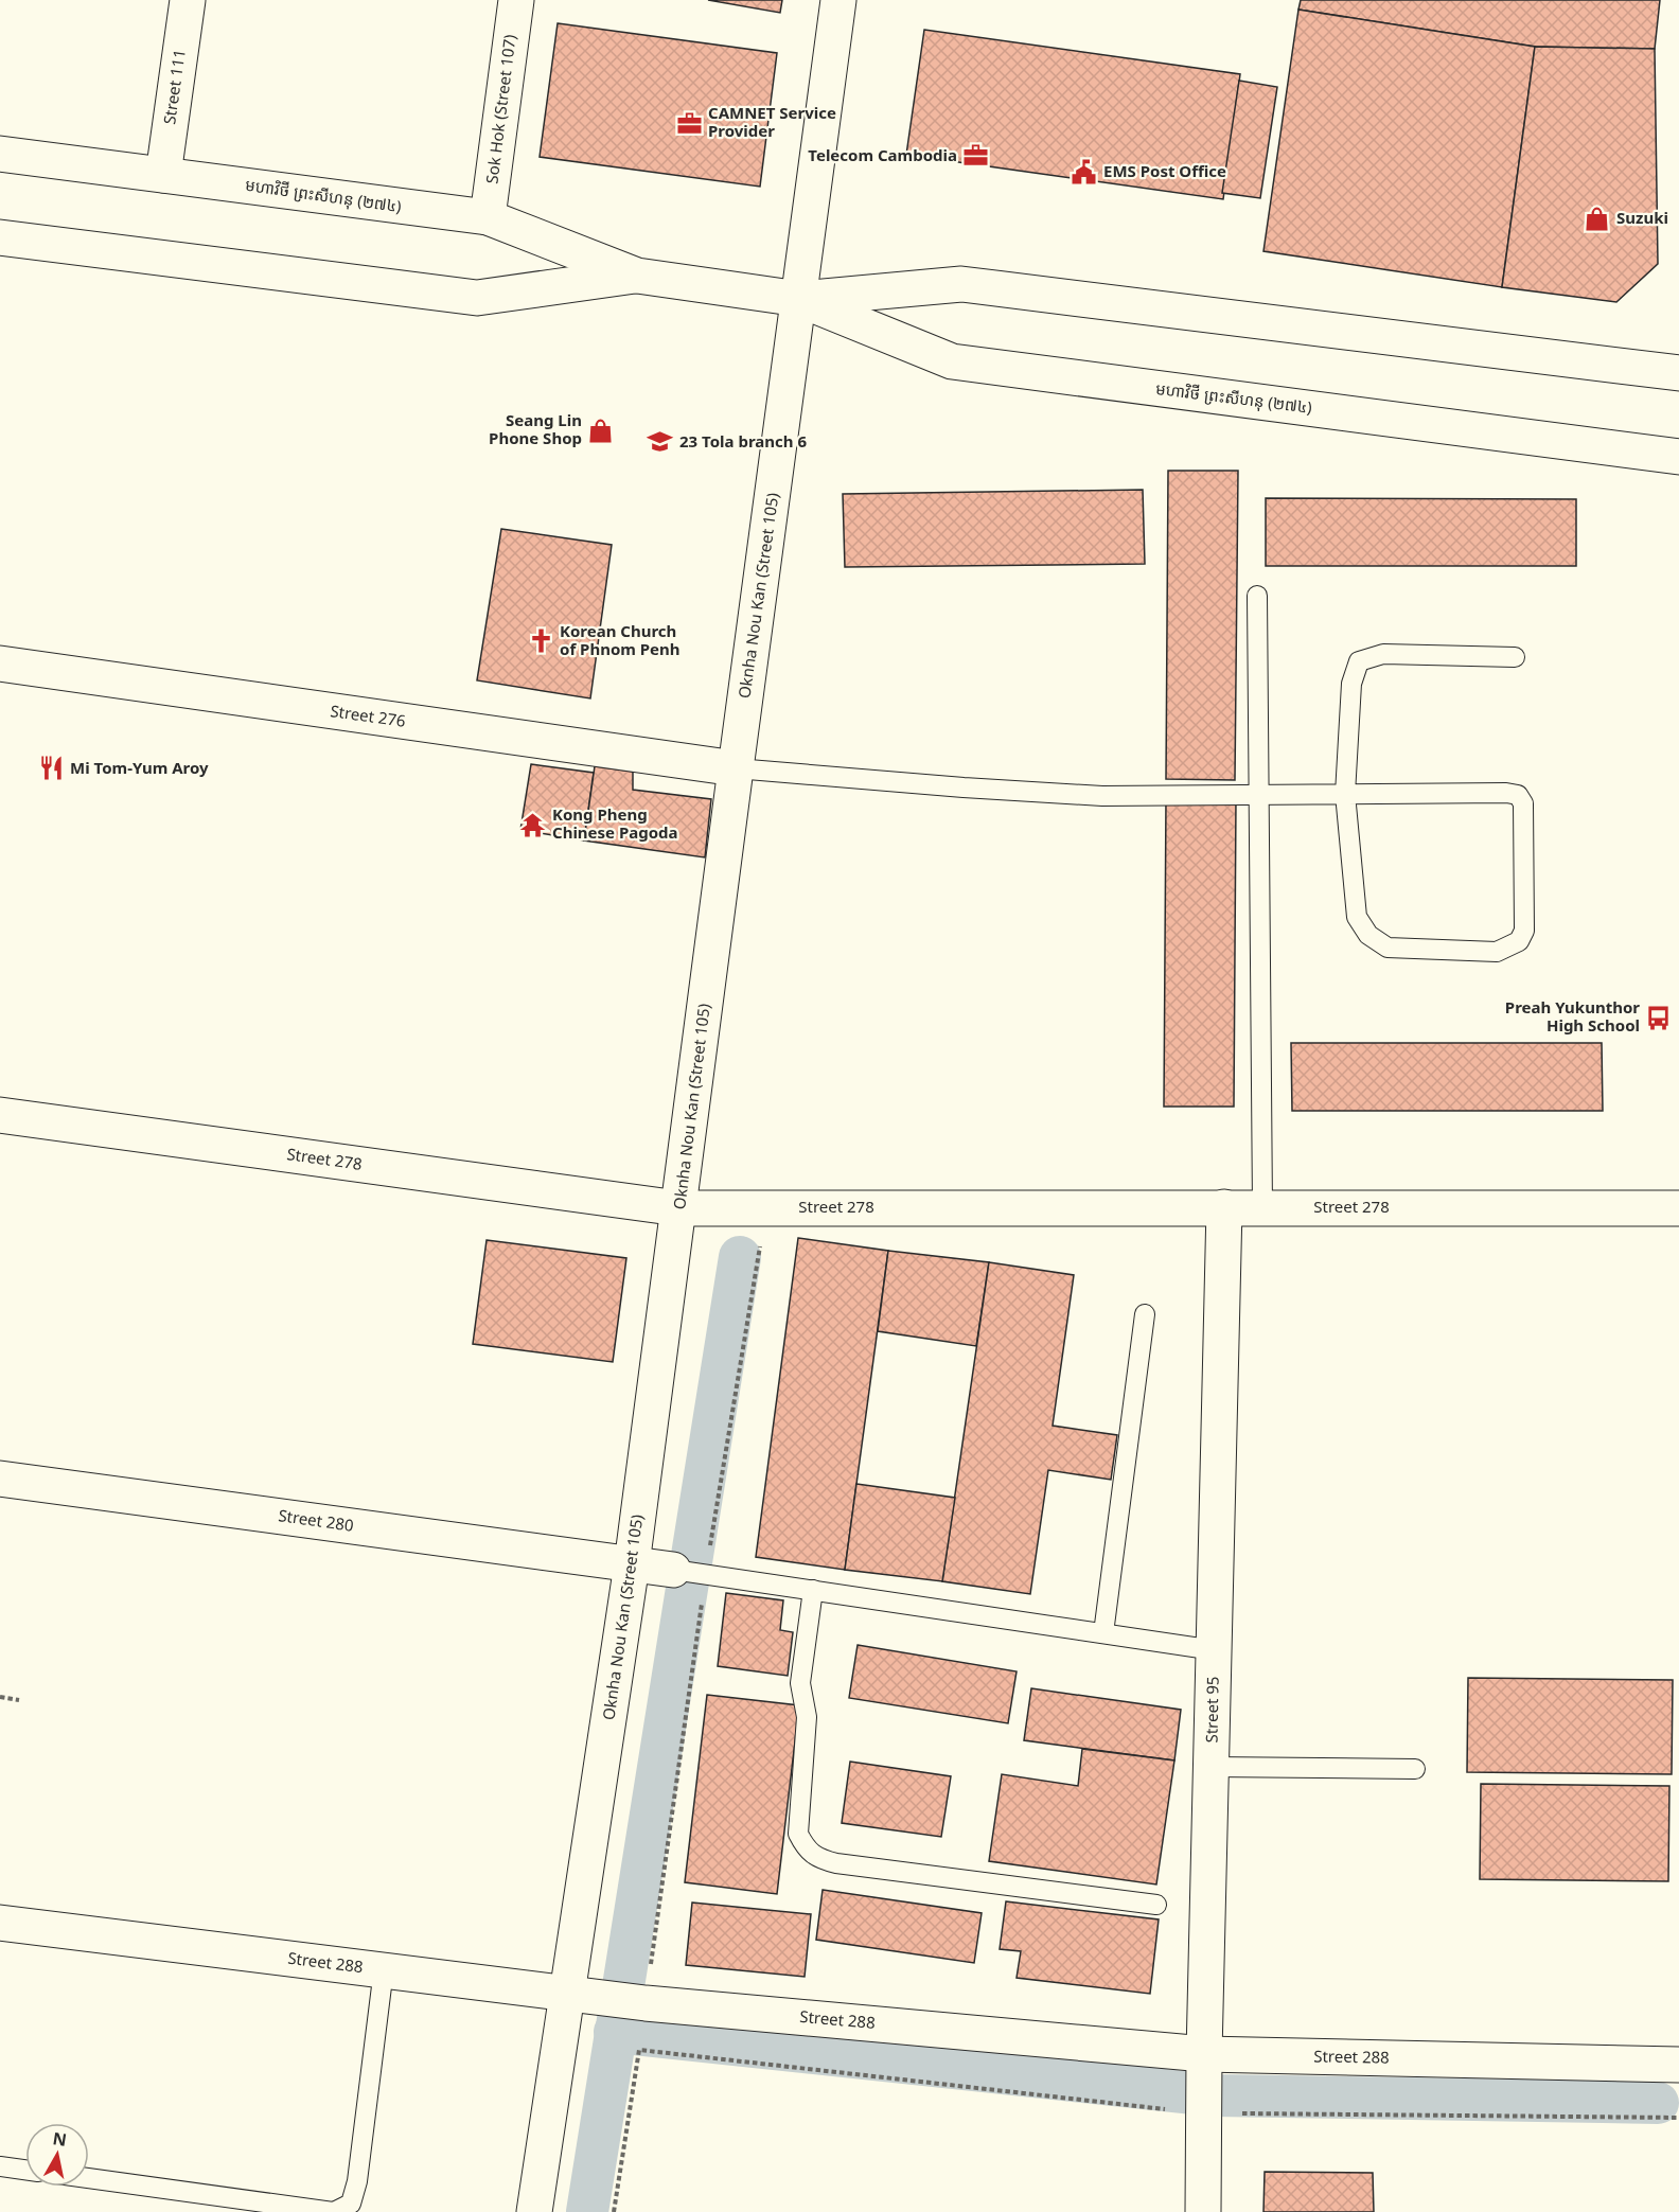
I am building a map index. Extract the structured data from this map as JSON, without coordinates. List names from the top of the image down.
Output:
{
  "streets": {
    "street": [
      "Street 111",
      "Sok Hok (Street 107)",
      "មហាវិថី ព្រះសីហនុ (២៧៤)",
      "Oknha Nou Kan (Street 105)",
      "Street 276",
      "Street 278",
      "Street 280",
      "Street 95",
      "Street 288"
    ]
  },
  "crossings": [
    ["Street 111", "មហាវិថី ព្រះសីហនុ (២៧៤)"],
    ["Sok Hok (Street 107)", "មហាវិថី ព្រះសីហនុ (២៧៤)"],
    ["មហាវិថី ព្រះសីហនុ (២៧៤)", "Oknha Nou Kan (Street 105)"],
    ["Oknha Nou Kan (Street 105)", "Street 276"],
    ["Oknha Nou Kan (Street 105)", "Street 278"],
    ["Oknha Nou Kan (Street 105)", "Street 280"],
    ["Oknha Nou Kan (Street 105)", "Street 288"],
    ["Street 278", "Street 95"],
    ["Street 95", "Street 288"]
  ],
  "places": {
    "office": ["CAMNET Service Provider", "Telecom Cambodia"],
    "public building": ["EMS Post Office"],
    "shop": ["Suzuki", "Seang Lin Phone Shop"],
    "school or university": ["23 Tola branch 6"],
    "church": ["Korean Church of Phnom Penh"],
    "restaurant": ["Mi Tom-Yum Aroy"],
    "temple": ["Kong Pheng Chinese Pagoda"],
    "bus stop": ["Preah Yukunthor High School"]
  },
  "north": "top"
}
